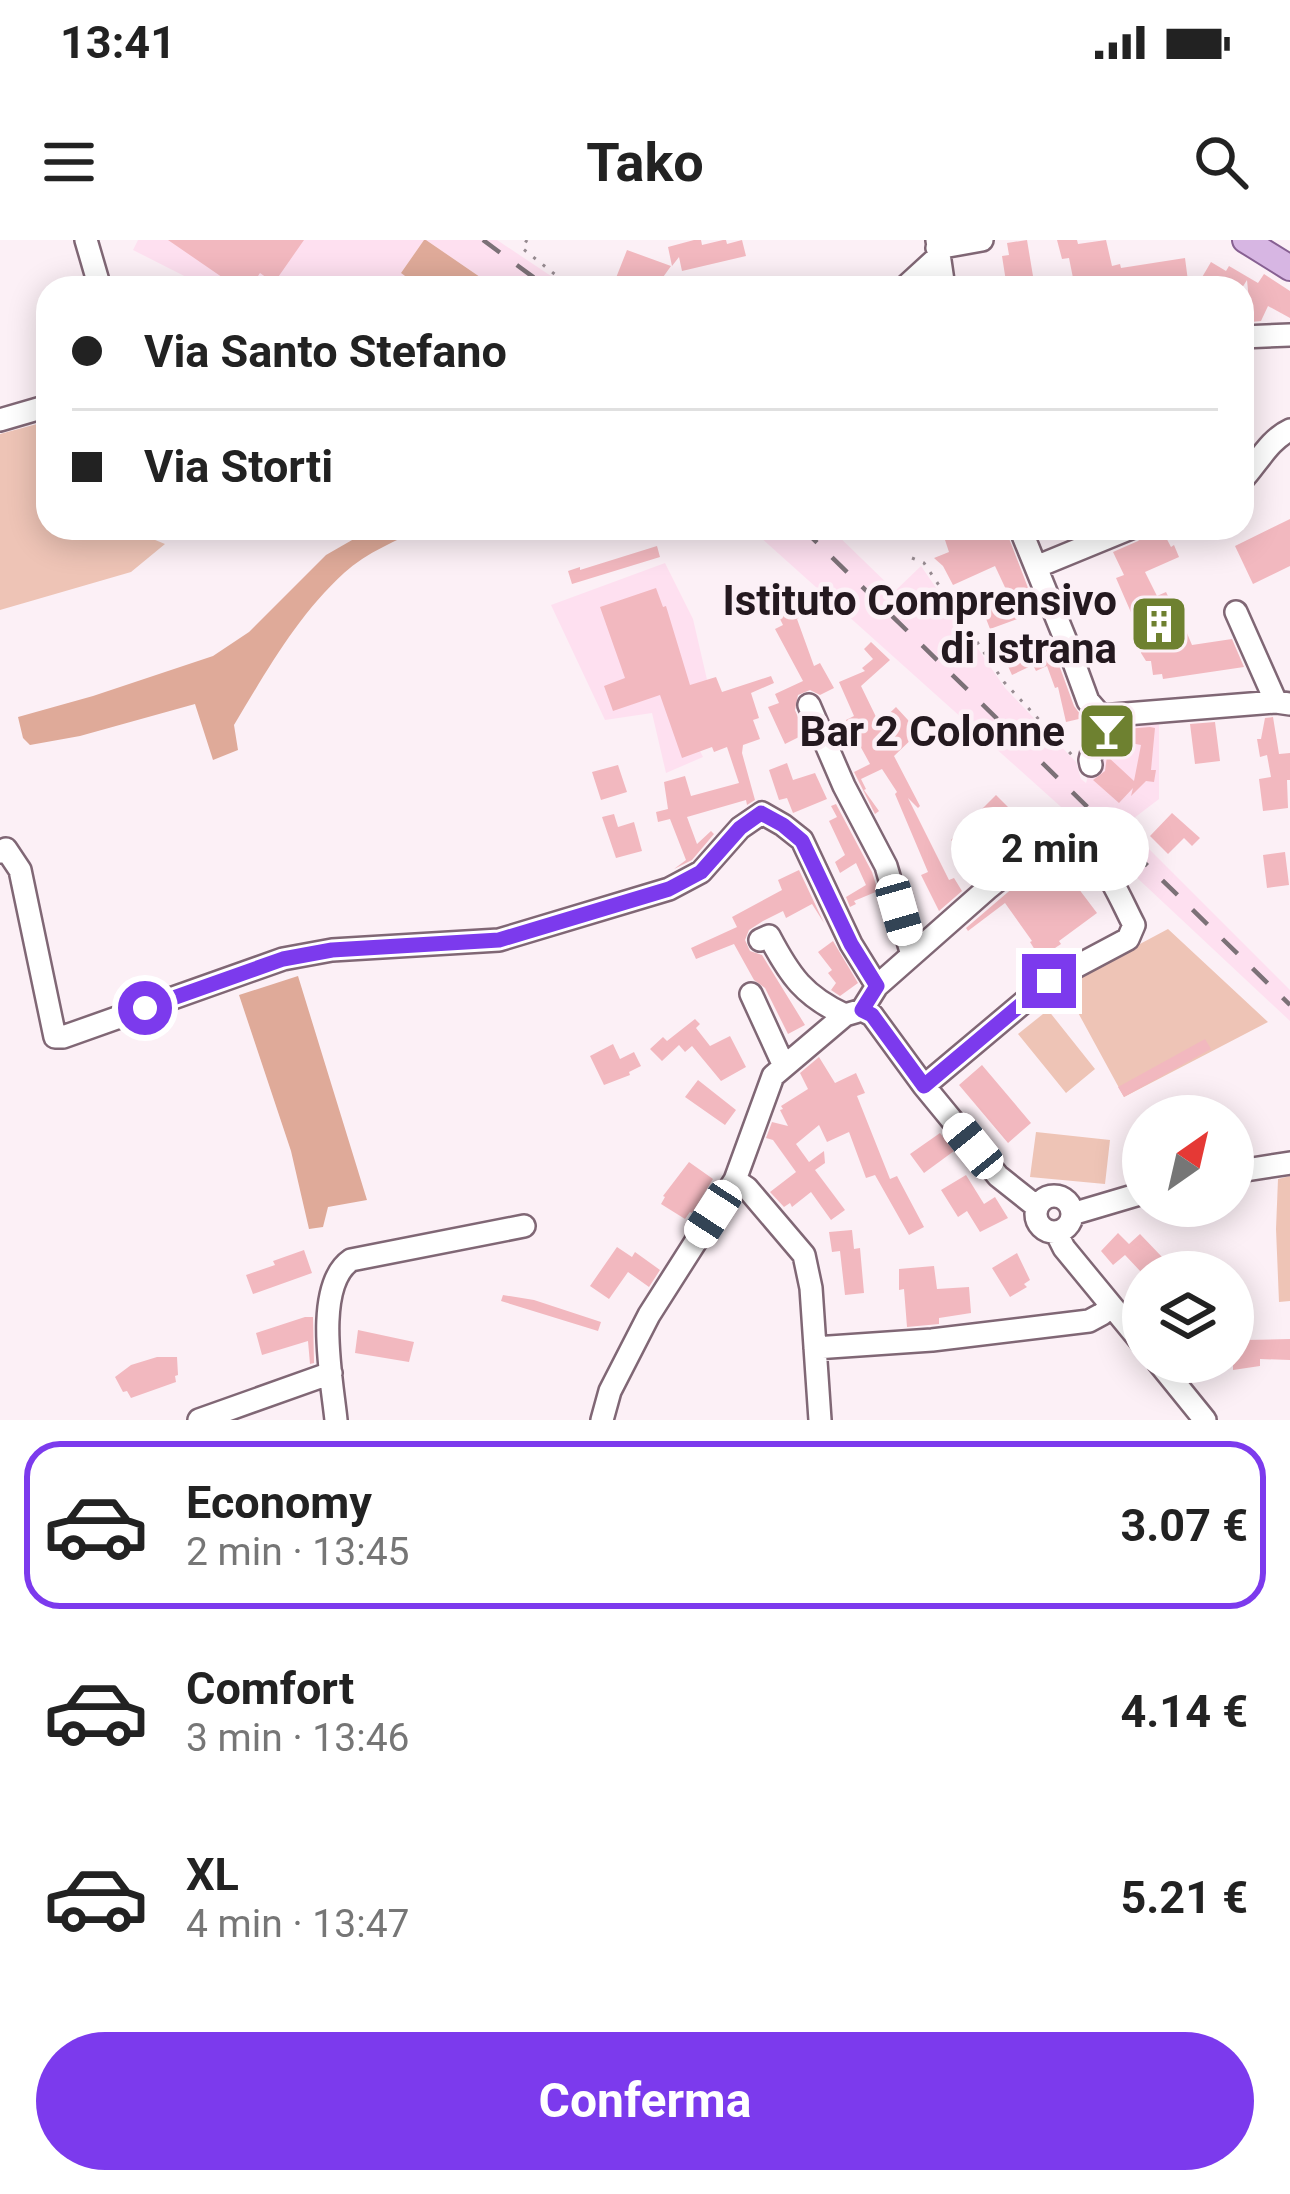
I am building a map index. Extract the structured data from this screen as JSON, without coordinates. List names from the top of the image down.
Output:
{
  "places": {
    "building": ["Istituto Comprensivo di Istrana"],
    "bar": ["Bar 2 Colonne"]
  },
  "north": "top right",
  "page": {
    "status": "13:41",
    "header": "Tako",
    "banner": ["Via Santo Stefano", "Via Storti"],
    "bubble": "2 min",
    "list": [
      {
        "name": "Economy",
        "note": "2 min · 13:45",
        "value": "3.07 €"
      },
      {
        "name": "Comfort",
        "note": "3 min · 13:46",
        "value": "4.14 €"
      },
      {
        "name": "XL",
        "note": "4 min · 13:47",
        "value": "5.21 €"
      }
    ],
    "buttons": "Conferma"
  }
}
